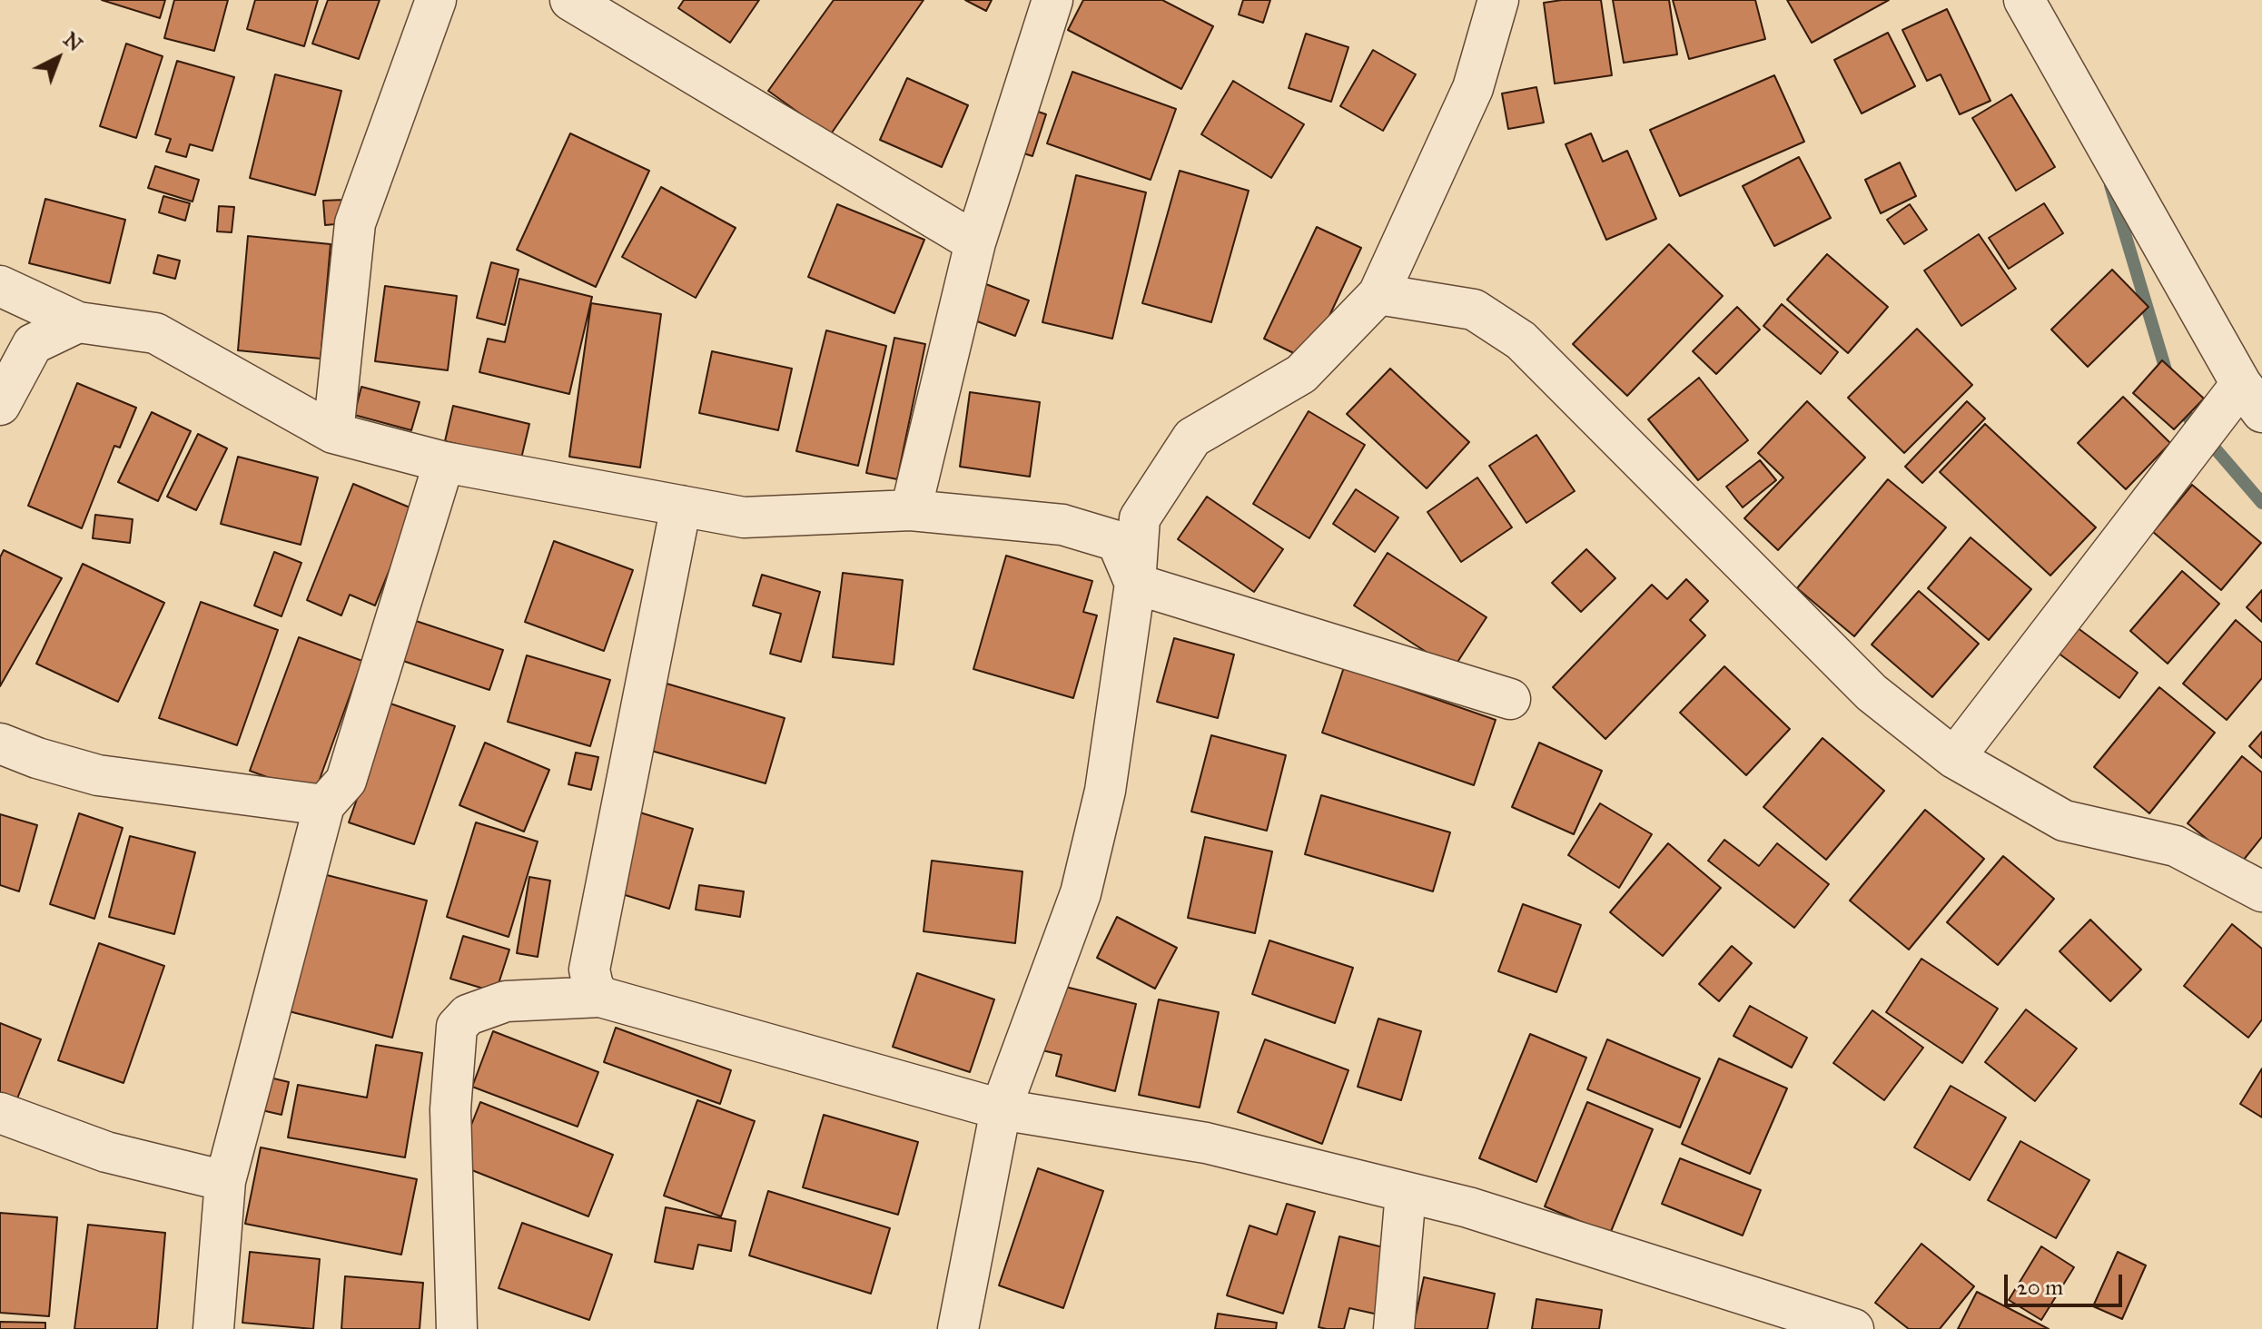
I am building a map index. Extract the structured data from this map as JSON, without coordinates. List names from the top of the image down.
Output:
{
  "scale_bar": "20 m",
  "north": "top right"
}
